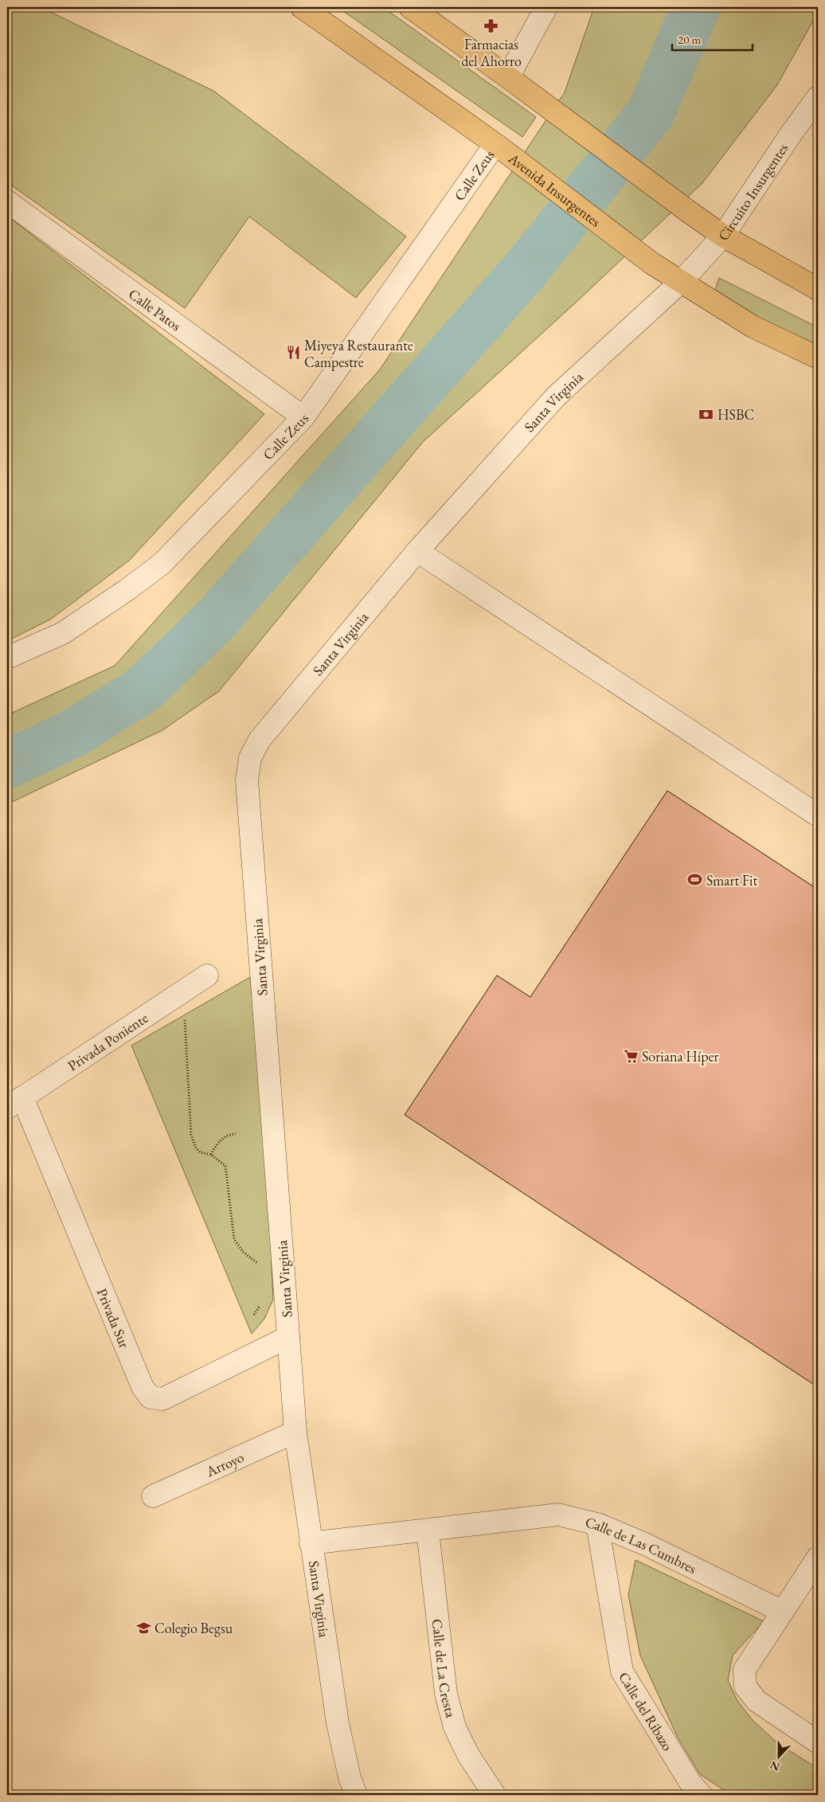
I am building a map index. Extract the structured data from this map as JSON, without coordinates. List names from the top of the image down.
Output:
{
  "streets": {
    "main road": ["Avenida Insurgentes"],
    "street": [
      "Calle Zeus",
      "Circuito Insurgentes",
      "Calle Patos",
      "Santa Virginia",
      "Privada Poniente",
      "Privada Sur",
      "Arroyo",
      "Calle de Las Cumbres",
      "Calle de La Cresta",
      "Calle del Ribazo"
    ]
  },
  "crossings": [
    ["Calle Zeus", "Avenida Insurgentes"],
    ["Calle Zeus", "Calle Patos"],
    ["Avenida Insurgentes", "Circuito Insurgentes"],
    ["Avenida Insurgentes", "Santa Virginia"],
    ["Circuito Insurgentes", "Santa Virginia"],
    ["Santa Virginia", "Privada Sur"],
    ["Santa Virginia", "Arroyo"],
    ["Santa Virginia", "Calle de Las Cumbres"],
    ["Privada Poniente", "Privada Sur"],
    ["Calle de Las Cumbres", "Calle de La Cresta"],
    ["Calle de Las Cumbres", "Calle del Ribazo"]
  ],
  "places": {
    "pharmacy": ["Farmacias del Ahorro"],
    "restaurant": ["Miyeya Restaurante Campestre"],
    "bank": ["HSBC"],
    "sports": ["Smart Fit"],
    "supermarket": ["Soriana Híper"],
    "school or university": ["Colegio Begsu"]
  },
  "scale_bar": "20 m",
  "north": "bottom"
}
